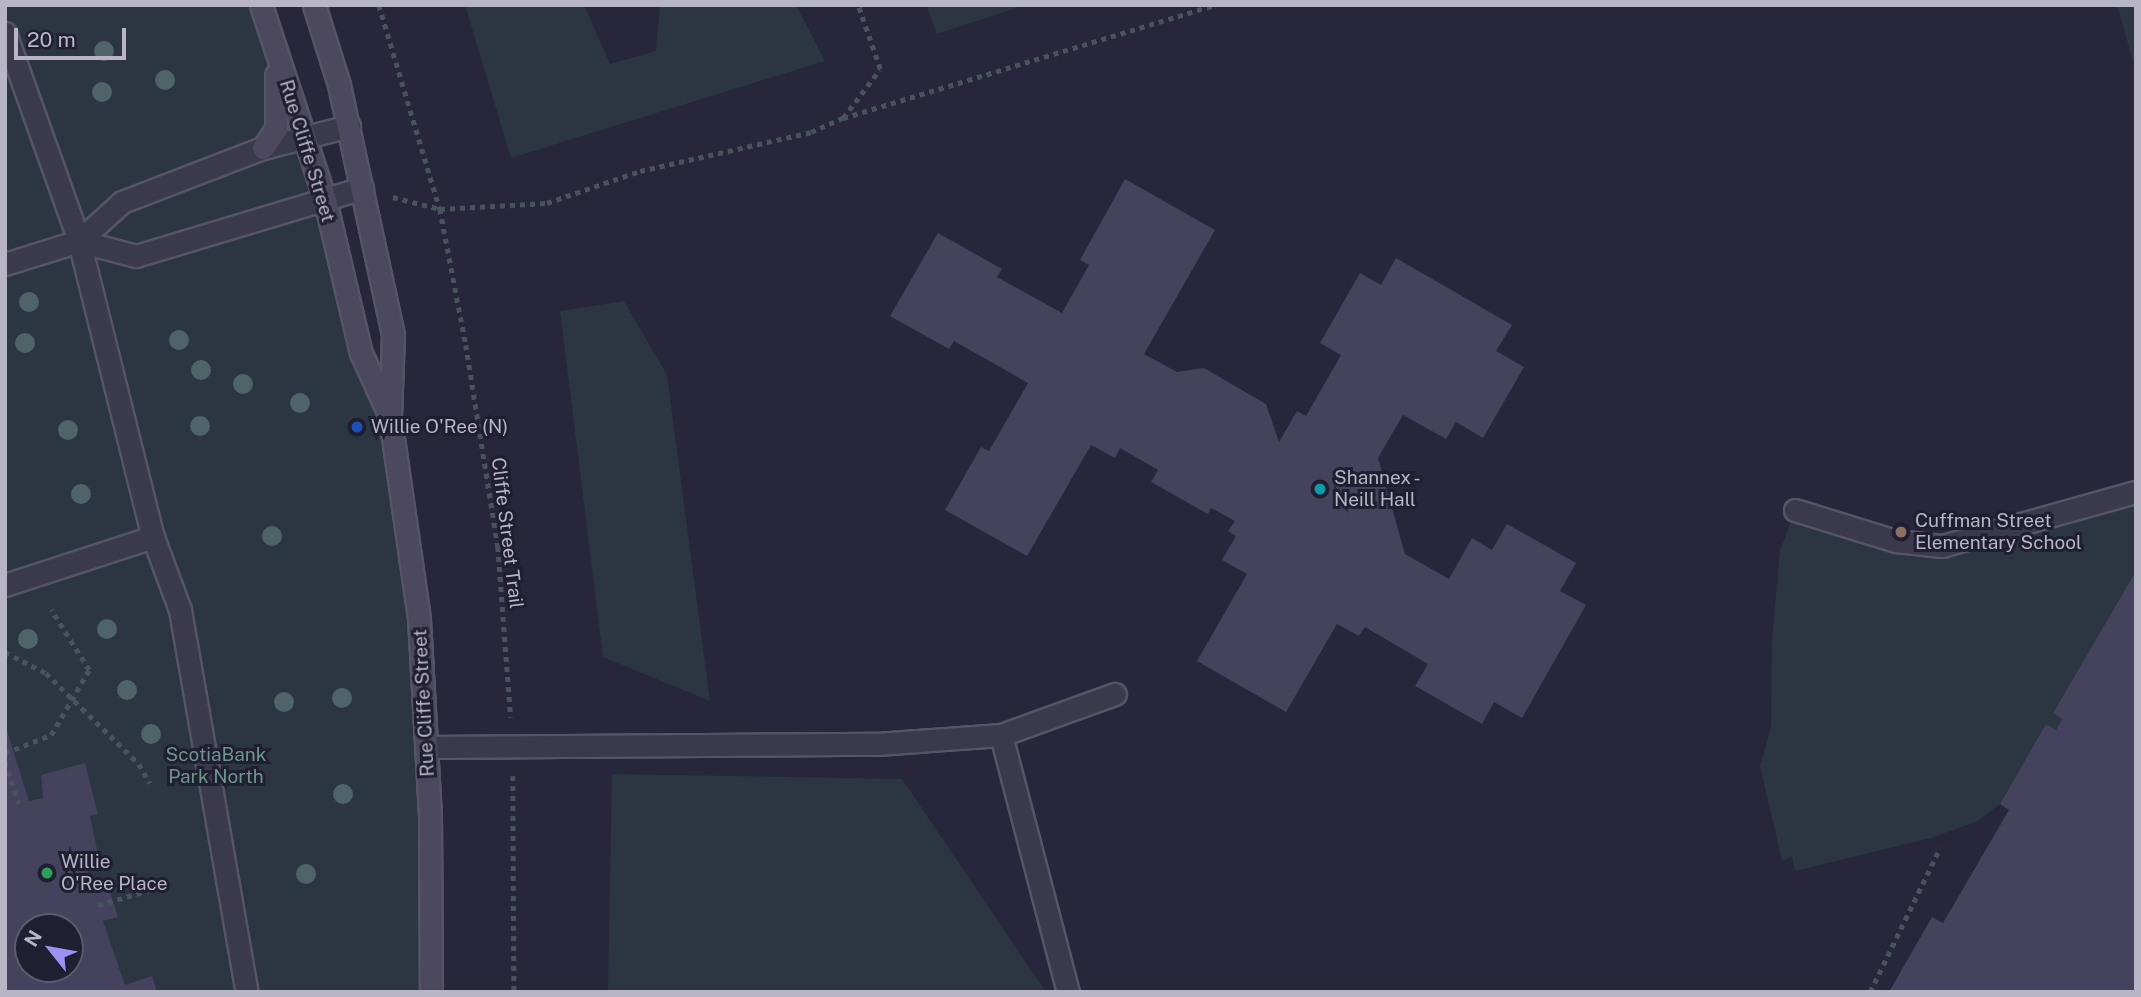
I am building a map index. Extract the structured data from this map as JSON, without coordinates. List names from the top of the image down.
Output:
{
  "streets": {
    "main road": ["Rue Cliffe Street"],
    "path": ["Cliffe Street Trail"]
  },
  "parks": ["ScotiaBank Park North"],
  "places": [
    "Willie O'Ree (N)",
    "Shannex - Neill Hall",
    "Cuffman Street Elementary School",
    "Willie O'Ree Place"
  ],
  "scale_bar": "20 m",
  "north": "top left"
}
